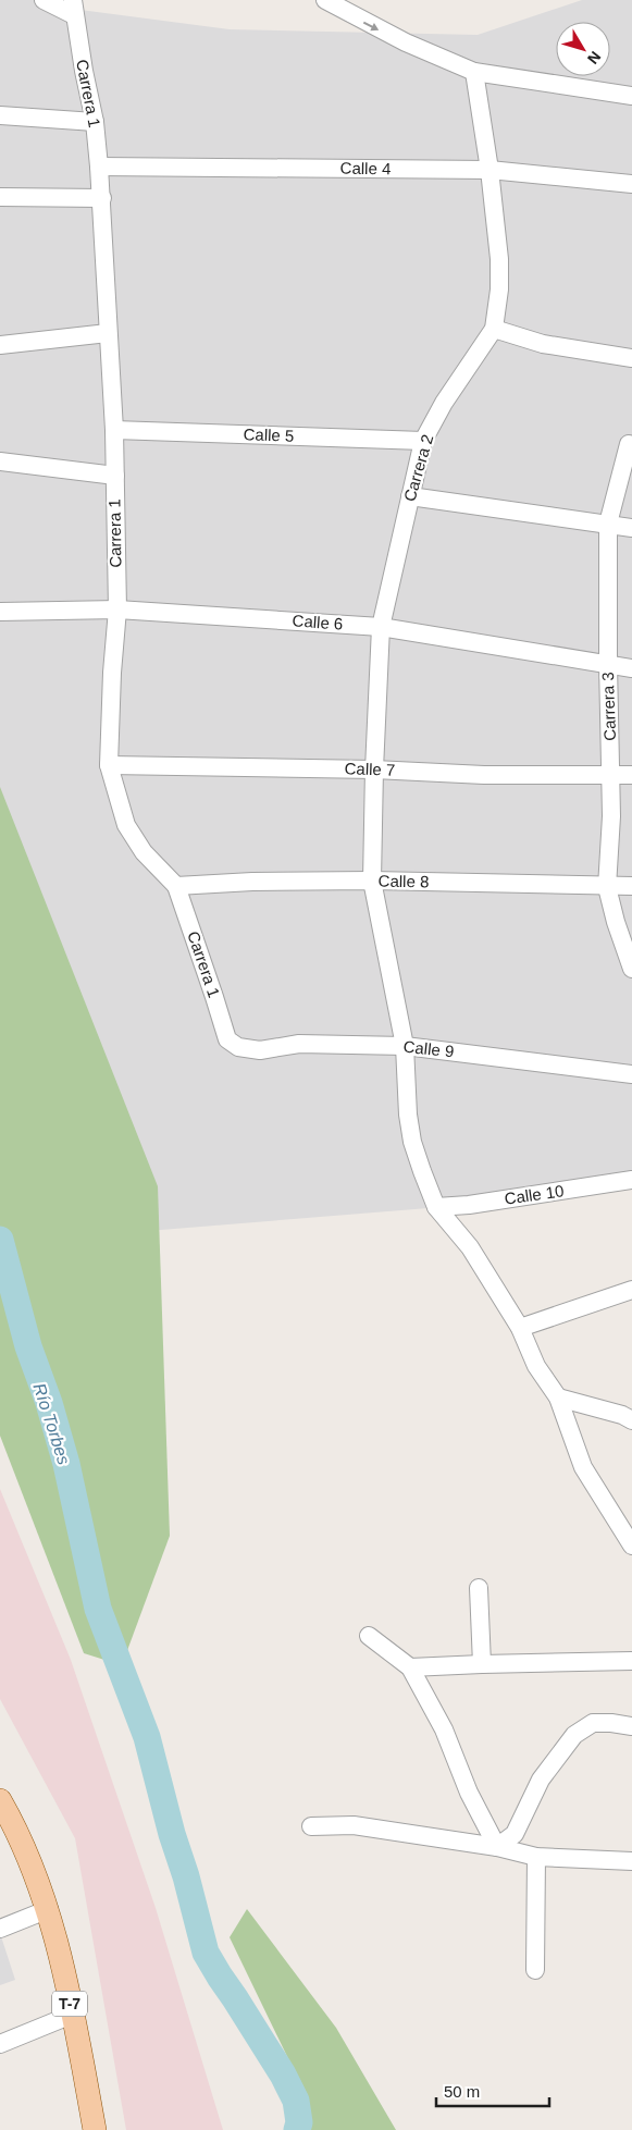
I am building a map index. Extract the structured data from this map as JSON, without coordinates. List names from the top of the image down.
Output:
{
  "streets": {
    "main road": ["T-7"],
    "street": [
      "Carrera 1",
      "Calle 4",
      "Calle 5",
      "Carrera 2",
      "Calle 6",
      "Carrera 3",
      "Calle 7",
      "Calle 8",
      "Calle 9",
      "Calle 10"
    ]
  },
  "crossings": [
    ["Carrera 1", "Calle 4"],
    ["Carrera 1", "Calle 5"],
    ["Carrera 1", "Calle 6"],
    ["Carrera 1", "Calle 7"],
    ["Carrera 1", "Calle 8"],
    ["Carrera 1", "Calle 9"],
    ["Calle 4", "Carrera 2"],
    ["Calle 5", "Carrera 2"],
    ["Carrera 2", "Calle 6"],
    ["Carrera 2", "Calle 7"],
    ["Carrera 2", "Calle 8"],
    ["Carrera 2", "Calle 9"],
    ["Carrera 2", "Calle 10"],
    ["Calle 6", "Carrera 3"],
    ["Carrera 3", "Calle 7"],
    ["Carrera 3", "Calle 8"]
  ],
  "water": ["Río Torbes"],
  "scale_bar": "50 m",
  "north": "bottom right"
}
